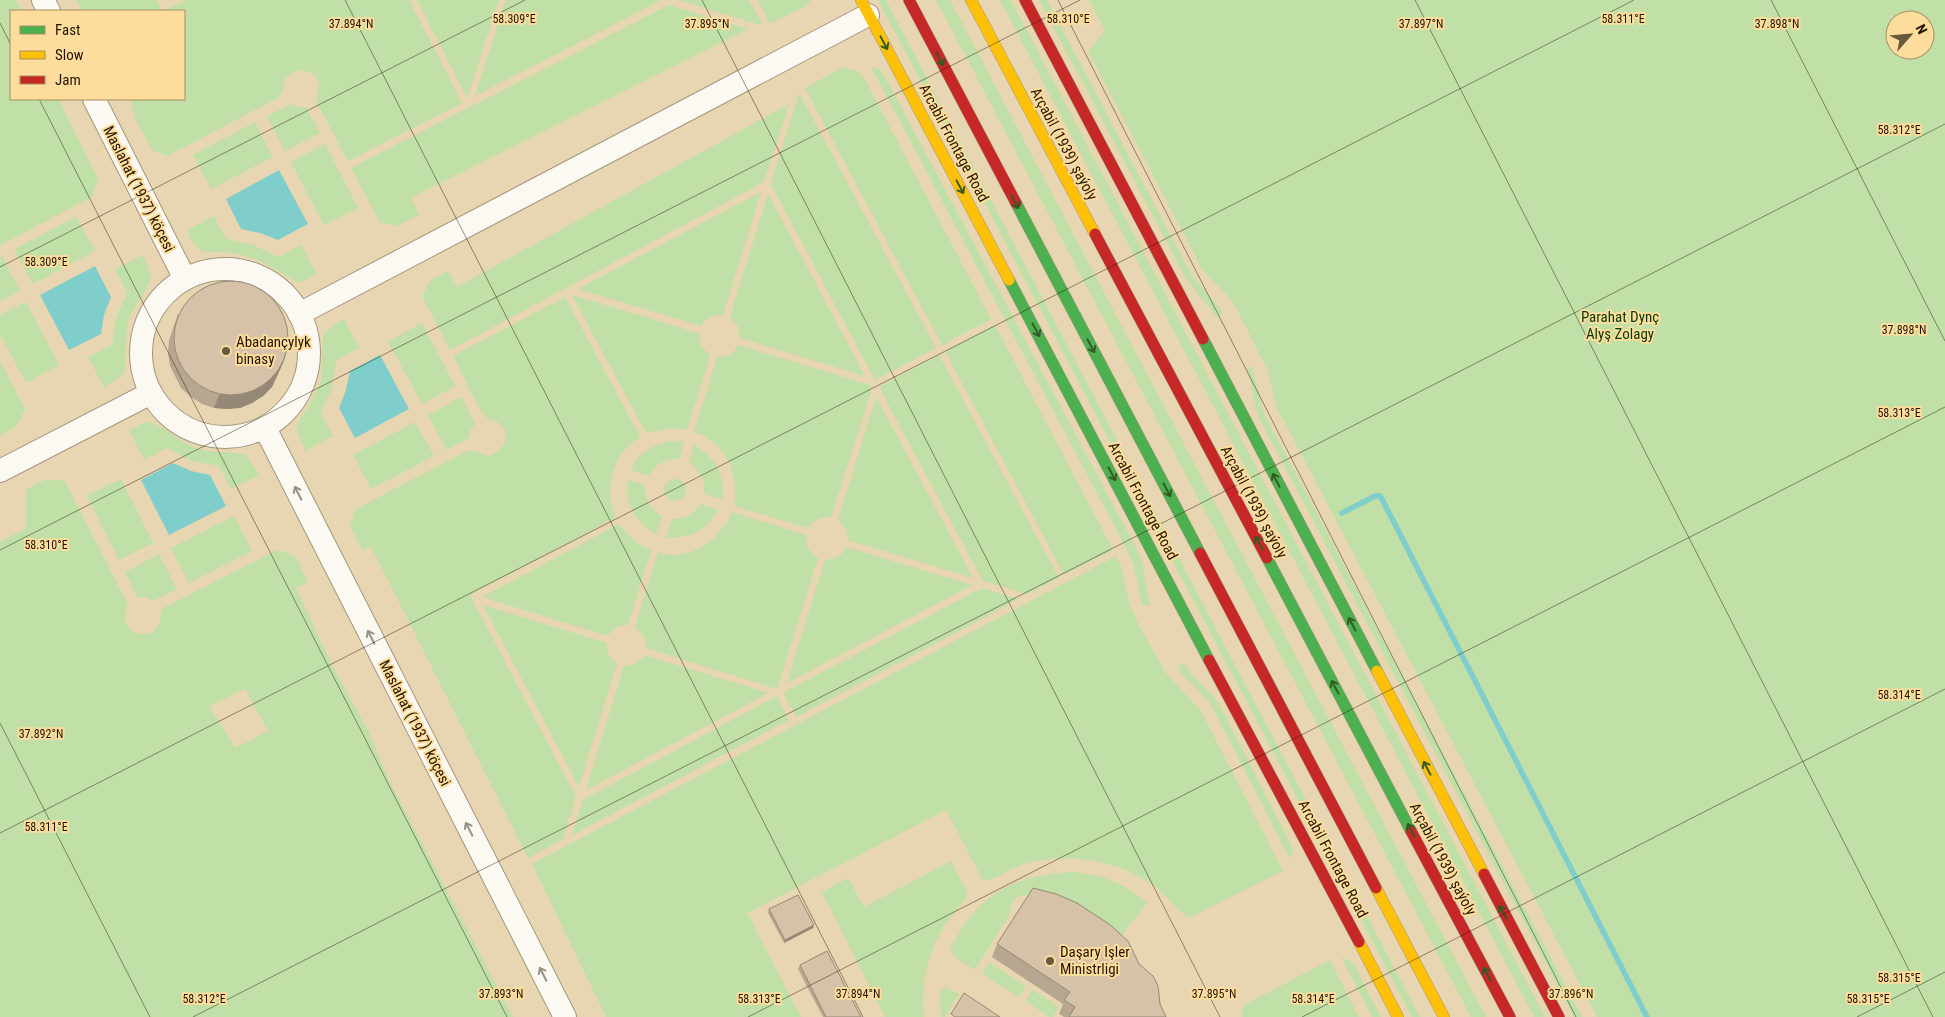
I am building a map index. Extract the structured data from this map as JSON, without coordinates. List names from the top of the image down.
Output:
{
  "streets": {
    "main road": ["Arcabil Frontage Road", "Arçabil (1939) şaýoly"],
    "street": ["Maslahat (1937) köçesi"]
  },
  "one_way": ["Maslahat (1937) köçesi"],
  "parks": ["Parahat Dynç Alyş Zolagy"],
  "places": ["Abadançylyk binasy", "Daşary Işler Ministrligi"],
  "legend": ["Fast", "Slow", "Jam"],
  "north": "top right",
  "coordinates": [
    "58.309°E",
    "58.310°E",
    "58.311°E",
    "37.894°N",
    "37.895°N",
    "37.897°N",
    "37.898°N",
    "58.312°E",
    "58.313°E",
    "58.314°E",
    "37.892°N",
    "58.315°E",
    "37.893°N",
    "37.896°N"
  ]
}
